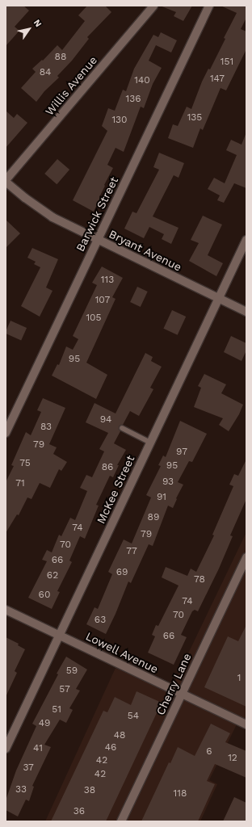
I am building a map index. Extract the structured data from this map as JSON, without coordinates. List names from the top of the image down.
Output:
{
  "streets": {
    "street": [
      "Willis Avenue",
      "Barwick Street",
      "Bryant Avenue",
      "McKee Street",
      "Lowell Avenue",
      "Cherry Lane"
    ]
  },
  "crossings": [
    ["Willis Avenue", "Bryant Avenue"],
    ["Barwick Street", "Bryant Avenue"],
    ["Bryant Avenue", "McKee Street"],
    ["McKee Street", "Lowell Avenue"],
    ["Lowell Avenue", "Cherry Lane"]
  ],
  "house_numbers": [
    "88",
    "151",
    "84",
    "147",
    "140",
    "136",
    "135",
    "130",
    "113",
    "107",
    "105",
    "95",
    "94",
    "83",
    "79",
    "97",
    "75",
    "95",
    "86",
    "93",
    "71",
    "91",
    "89",
    "74",
    "79",
    "70",
    "77",
    "66",
    "69",
    "62",
    "78",
    "60",
    "74",
    "70",
    "63",
    "66",
    "59",
    "1",
    "57",
    "51",
    "54",
    "49",
    "48",
    "46",
    "41",
    "6",
    "12",
    "42",
    "37",
    "42",
    "33",
    "38",
    "118",
    "36"
  ],
  "north": "top right"
}
